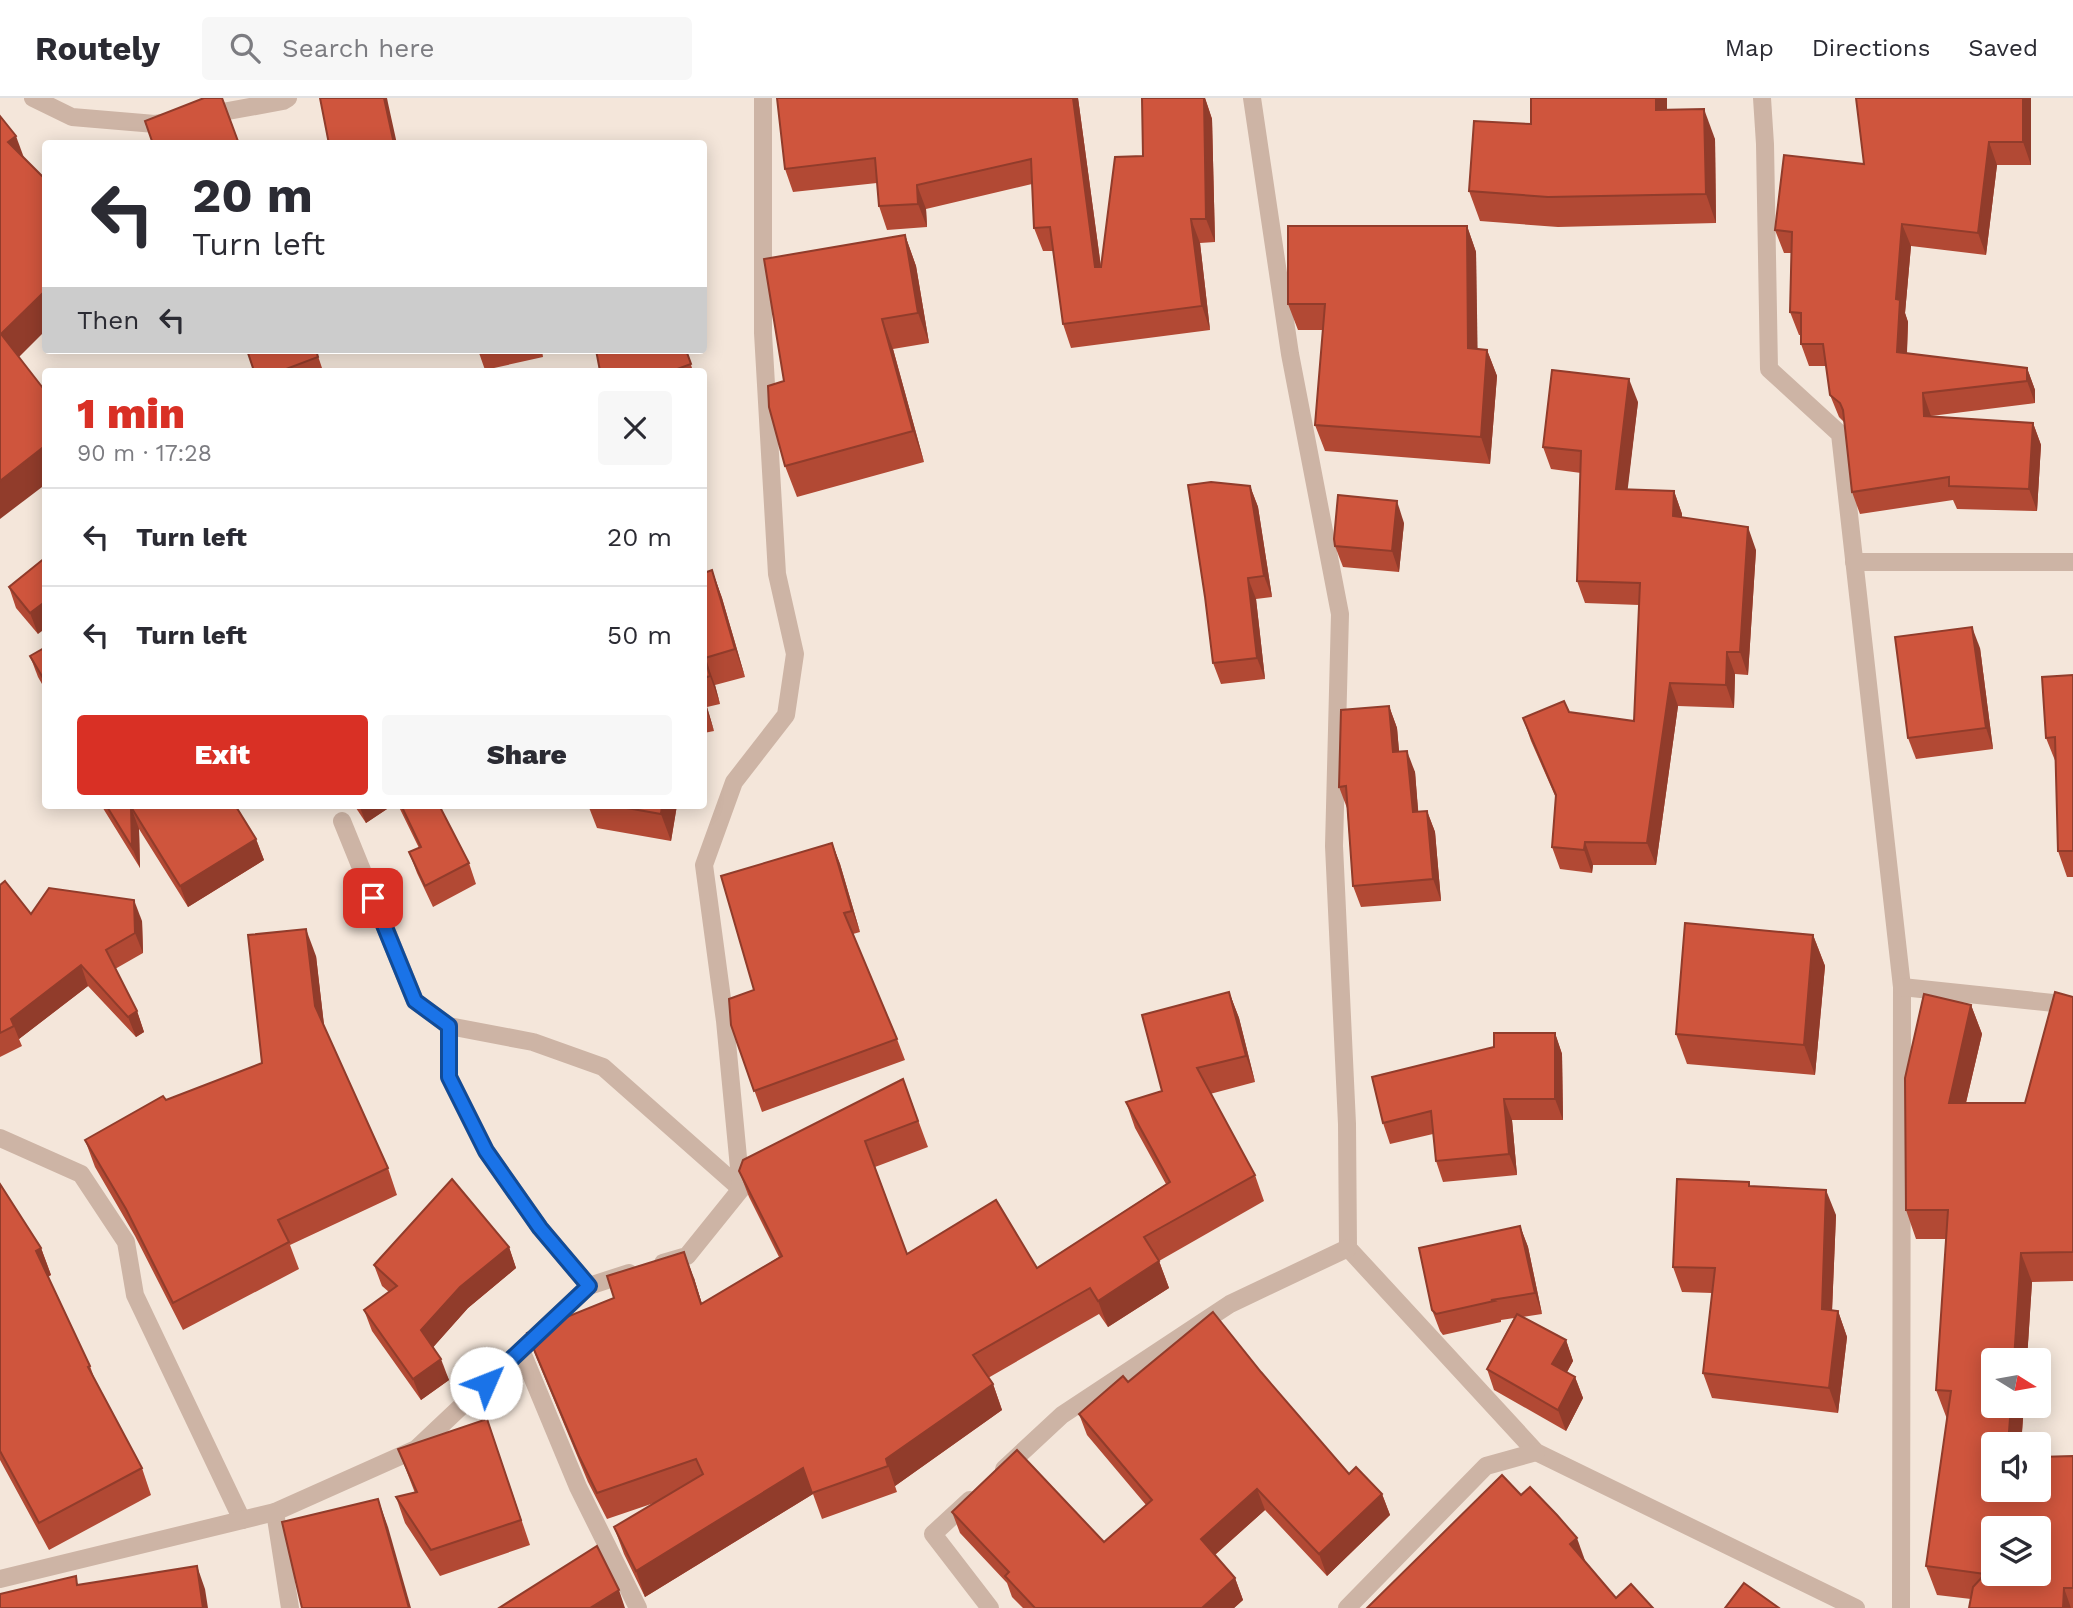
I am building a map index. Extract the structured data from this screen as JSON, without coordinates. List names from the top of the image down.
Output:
{
  "north": "right",
  "page": {
    "header": "Routely",
    "search": "Search here",
    "nav": ["Map", "Directions", "Saved"],
    "turn": ["20 m", "Turn left"],
    "then": "Then",
    "heading": ["1 min", "90 m · 17:28"],
    "list": [
      {
        "name": "Turn left",
        "value": "20 m"
      },
      {
        "name": "Turn left",
        "value": "50 m"
      }
    ],
    "buttons": ["Exit", "Share"]
  }
}
